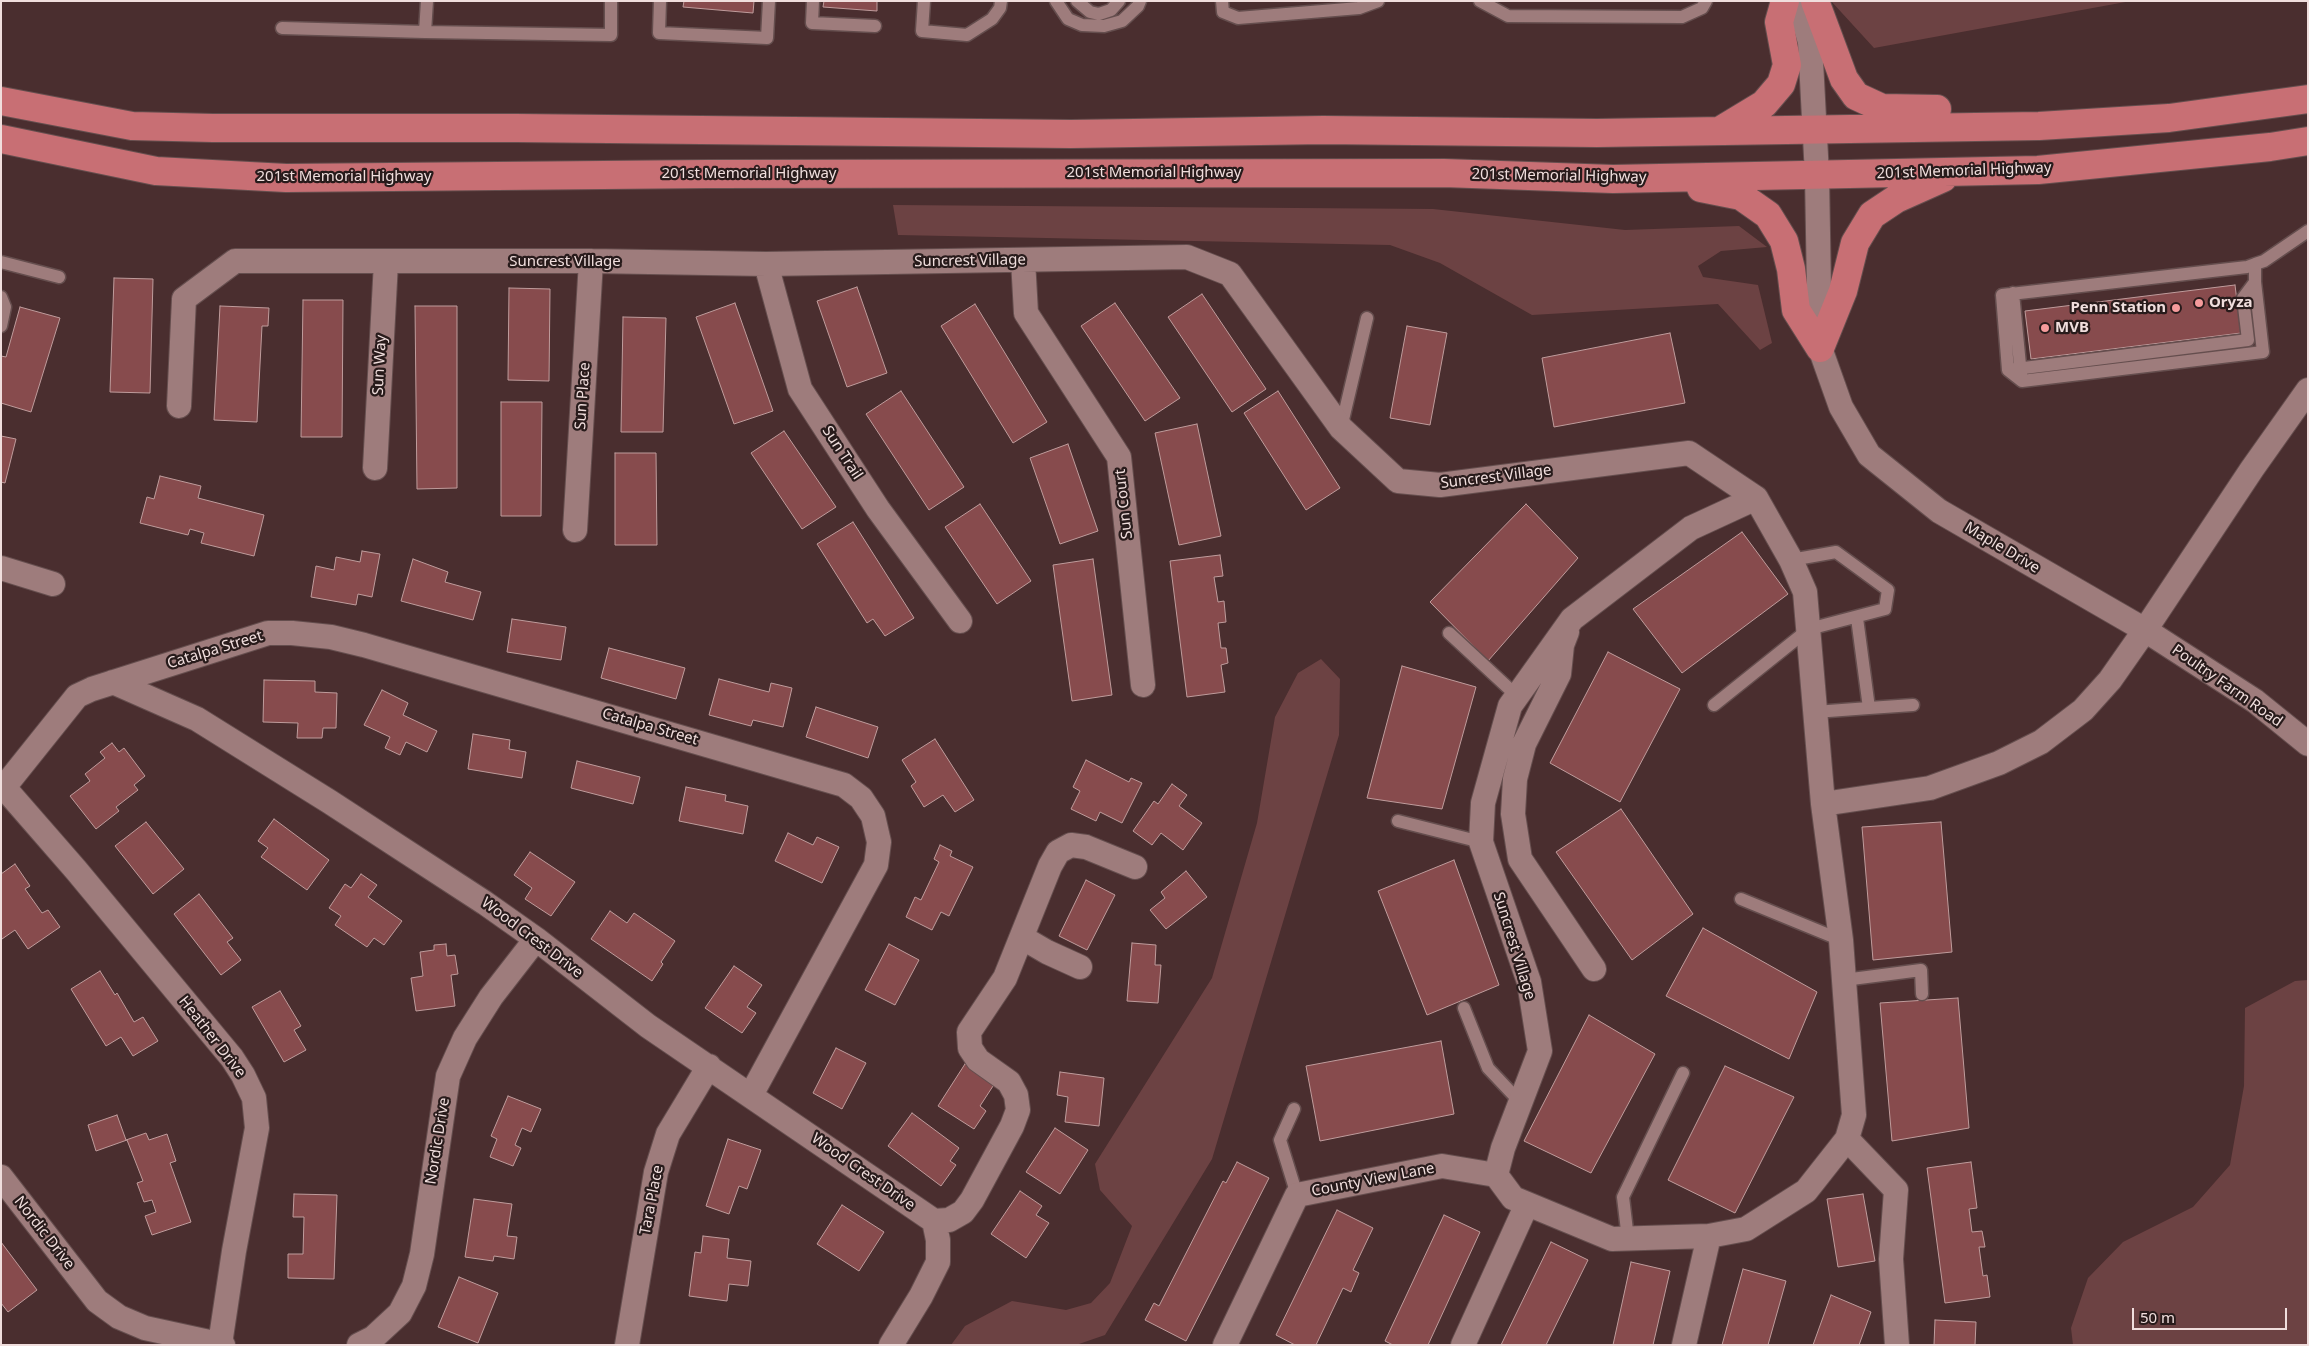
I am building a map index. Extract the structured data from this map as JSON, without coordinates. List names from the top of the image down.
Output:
{
  "streets": {
    "main road": ["201st Memorial Highway"],
    "street": [
      "Suncrest Village",
      "Sun Way",
      "Sun Place",
      "Sun Trail",
      "Sun Court",
      "Maple Drive",
      "Catalpa Street",
      "Poultry Farm Road",
      "Wood Crest Drive",
      "Heather Drive",
      "Nordic Drive",
      "County View Lane",
      "Tara Place"
    ]
  },
  "crossings": [
    ["201st Memorial Highway", "Maple Drive"],
    ["Suncrest Village", "Sun Way"],
    ["Suncrest Village", "Sun Place"],
    ["Suncrest Village", "Sun Trail"],
    ["Suncrest Village", "Sun Court"],
    ["Suncrest Village", "County View Lane"],
    ["Maple Drive", "Poultry Farm Road"],
    ["Catalpa Street", "Wood Crest Drive"],
    ["Wood Crest Drive", "Nordic Drive"],
    ["Wood Crest Drive", "Tara Place"],
    ["Heather Drive", "Nordic Drive"]
  ],
  "places": ["Oryza", "Penn Station", "MVB"],
  "scale_bar": "50 m"
}
